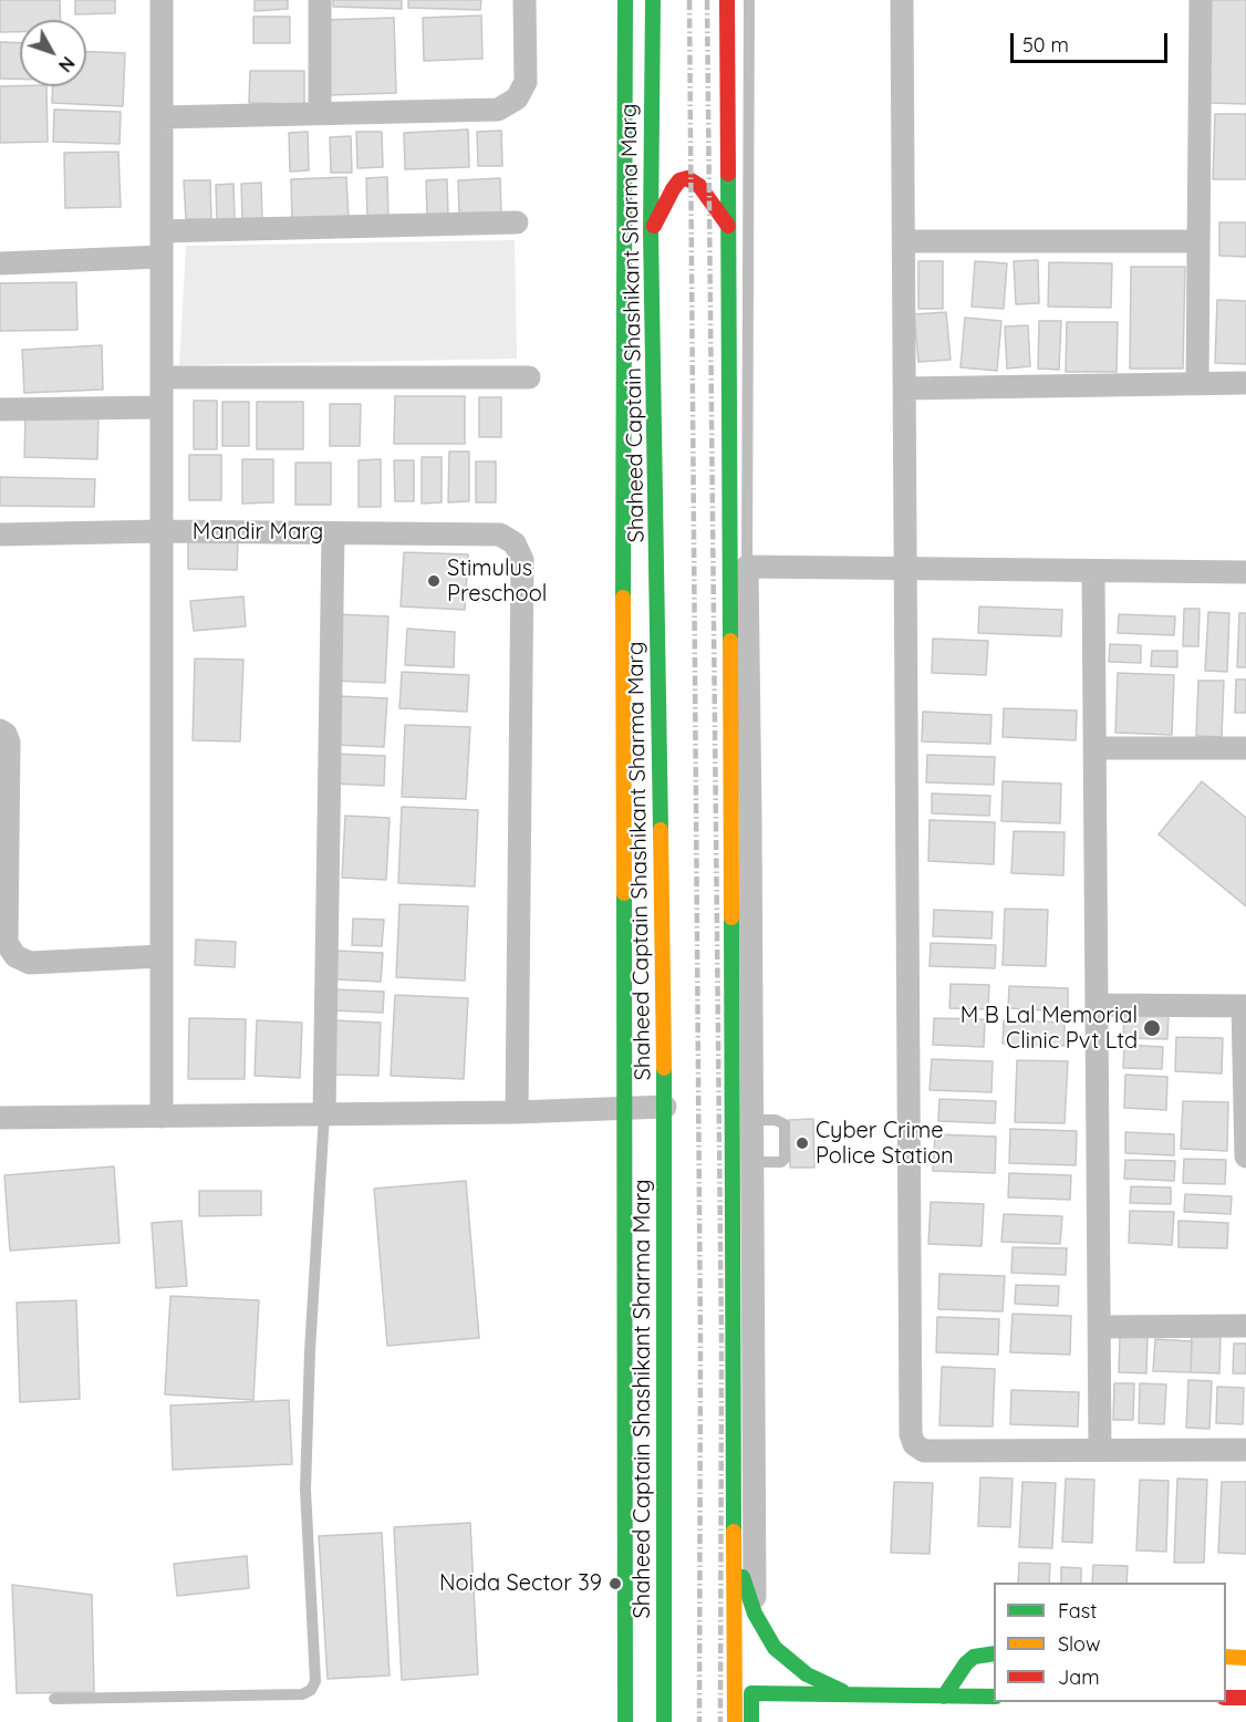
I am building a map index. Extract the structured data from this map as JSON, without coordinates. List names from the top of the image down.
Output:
{
  "streets": {
    "main road": ["Shaheed Captain Shashikant Sharma Marg"],
    "street": ["Mandir Marg"]
  },
  "places": [
    "Stimulus Preschool",
    "M B Lal Memorial Clinic Pvt Ltd",
    "Cyber Crime Police Station",
    "Noida Sector 39"
  ],
  "legend": ["Fast", "Slow", "Jam"],
  "scale_bar": "50 m",
  "north": "bottom right"
}
